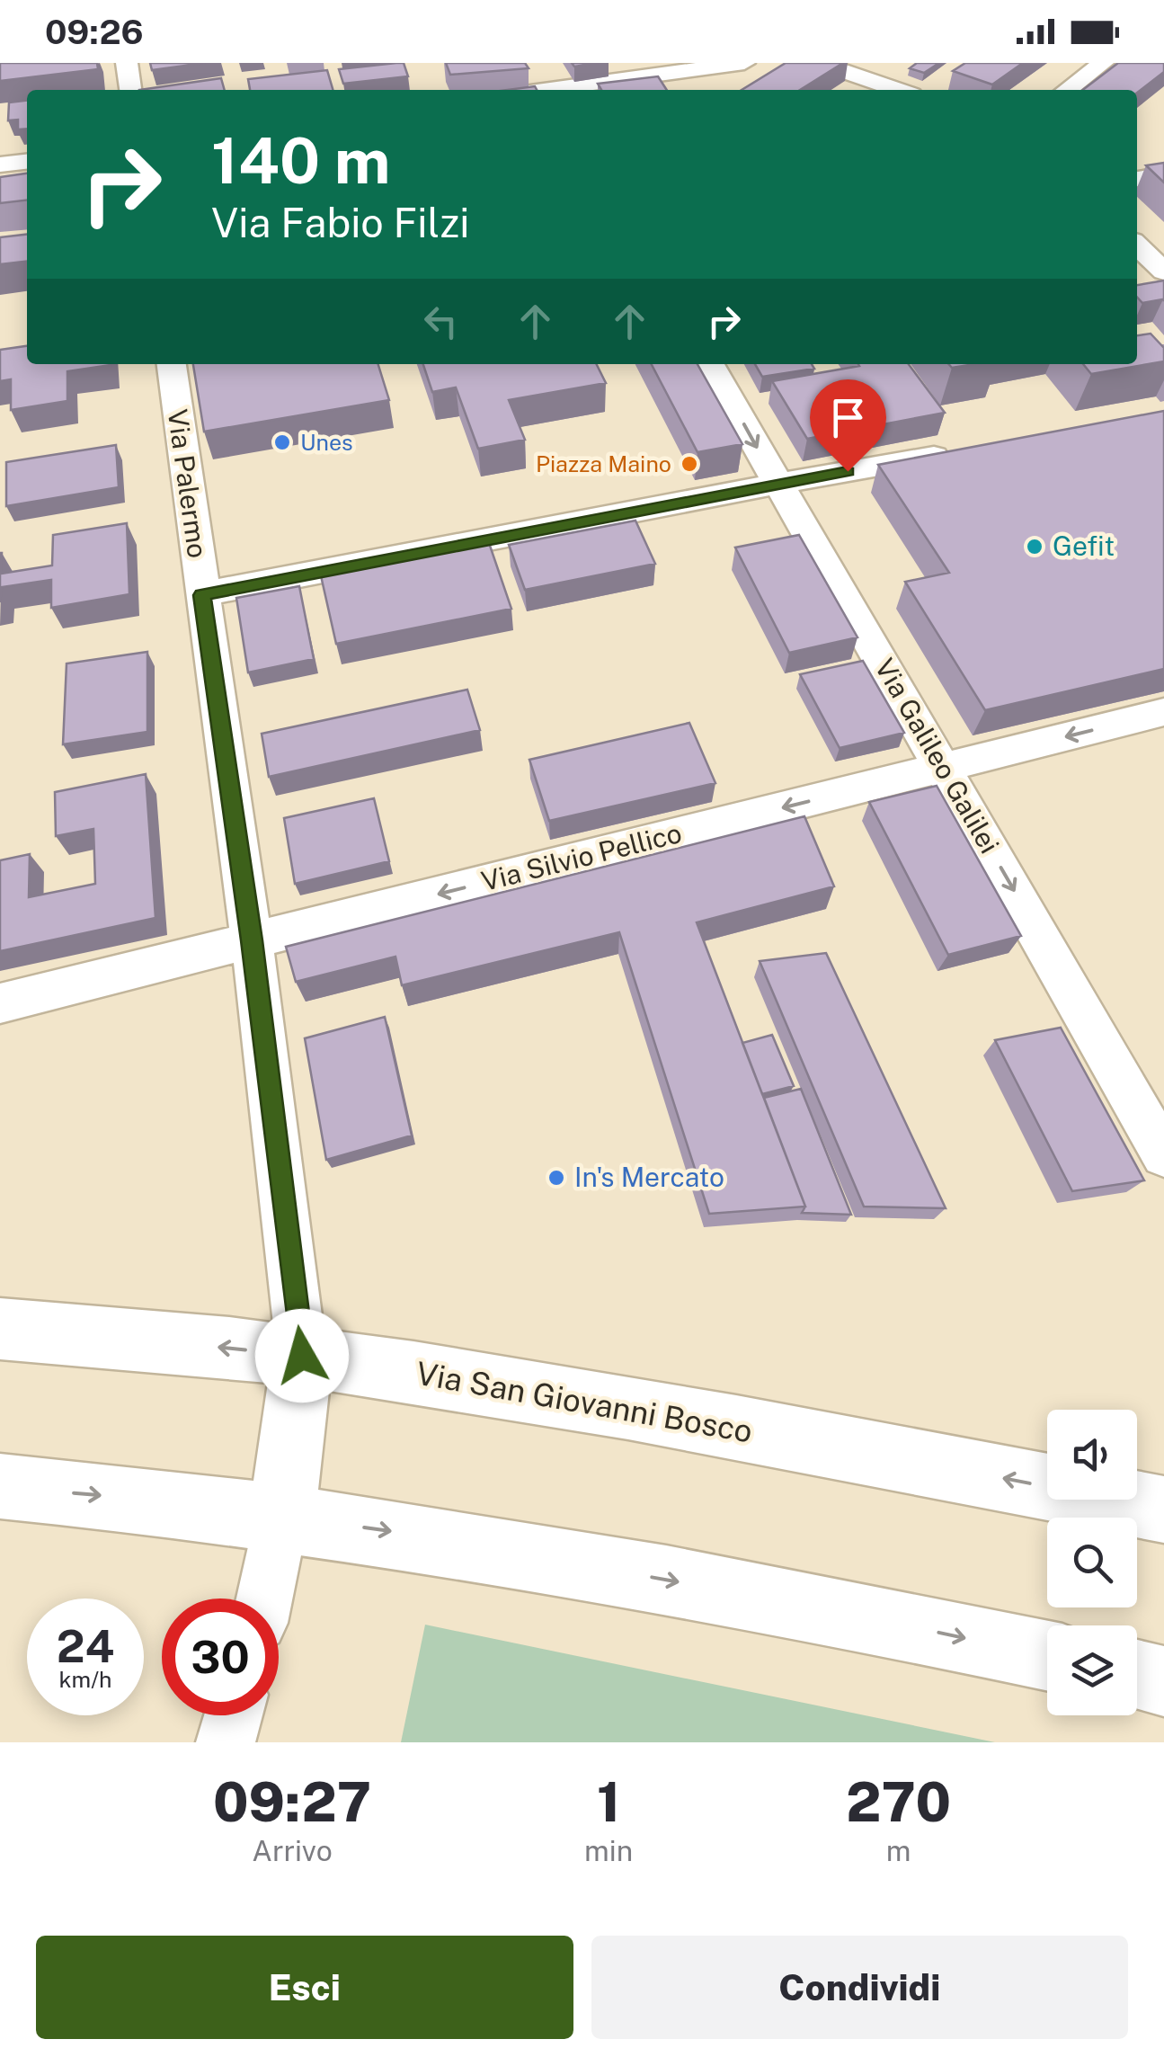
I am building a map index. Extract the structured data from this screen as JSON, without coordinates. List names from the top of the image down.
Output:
{
  "streets": {
    "main road": ["Via San Giovanni Bosco"],
    "street": ["Via Palermo", "Via Galileo Galilei", "Via Silvio Pellico"]
  },
  "crossings": [
    ["Via Palermo", "Via Silvio Pellico"],
    ["Via Palermo", "Via San Giovanni Bosco"],
    ["Via Galileo Galilei", "Via Silvio Pellico"]
  ],
  "one_way": ["Via Galileo Galilei"],
  "places": [
    "Unes",
    "Piazza Maino",
    "Gefit",
    "In's Mercato"
  ],
  "page": {
    "status": "09:26",
    "turn": ["140 m", "Via Fabio Filzi"],
    "speed": "24 km/h",
    "limit": "30",
    "eta": [
      "09:27",
      "Arrivo",
      "1",
      "min",
      "270",
      "m"
    ],
    "buttons": ["Esci", "Condividi"]
  }
}
